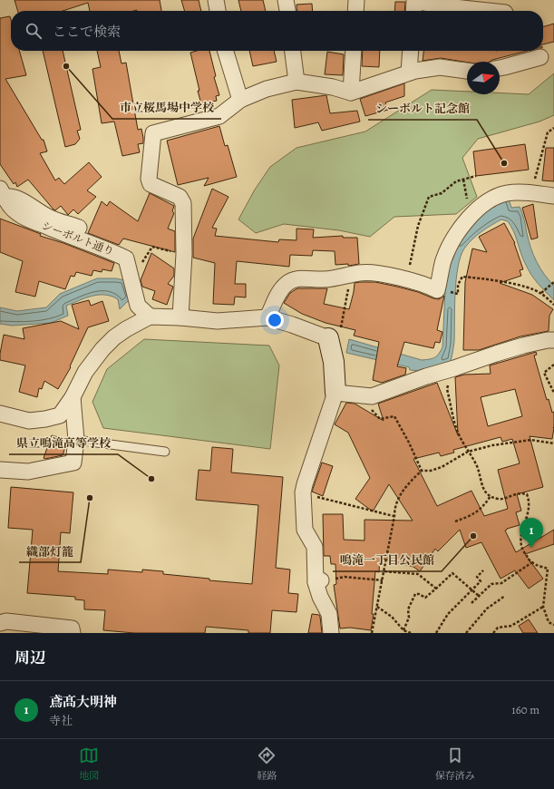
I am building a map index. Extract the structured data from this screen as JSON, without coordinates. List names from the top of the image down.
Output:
{
  "streets": {
    "street": ["シーボルト通り"]
  },
  "places": [
    "市立桜馬場中学校",
    "シーボルト記念館",
    "県立鳴滝高等学校",
    "織部灯籠",
    "鳴滝一丁目公民館"
  ],
  "north": "right",
  "page": {
    "search": "ここで検索",
    "pins": "1",
    "heading": "周辺",
    "list": [
      {
        "mark": "1",
        "name": "鳶髙大明神",
        "note": "寺社",
        "value": "160 m"
      }
    ],
    "nav": ["地図", "経路", "保存済み"]
  }
}
